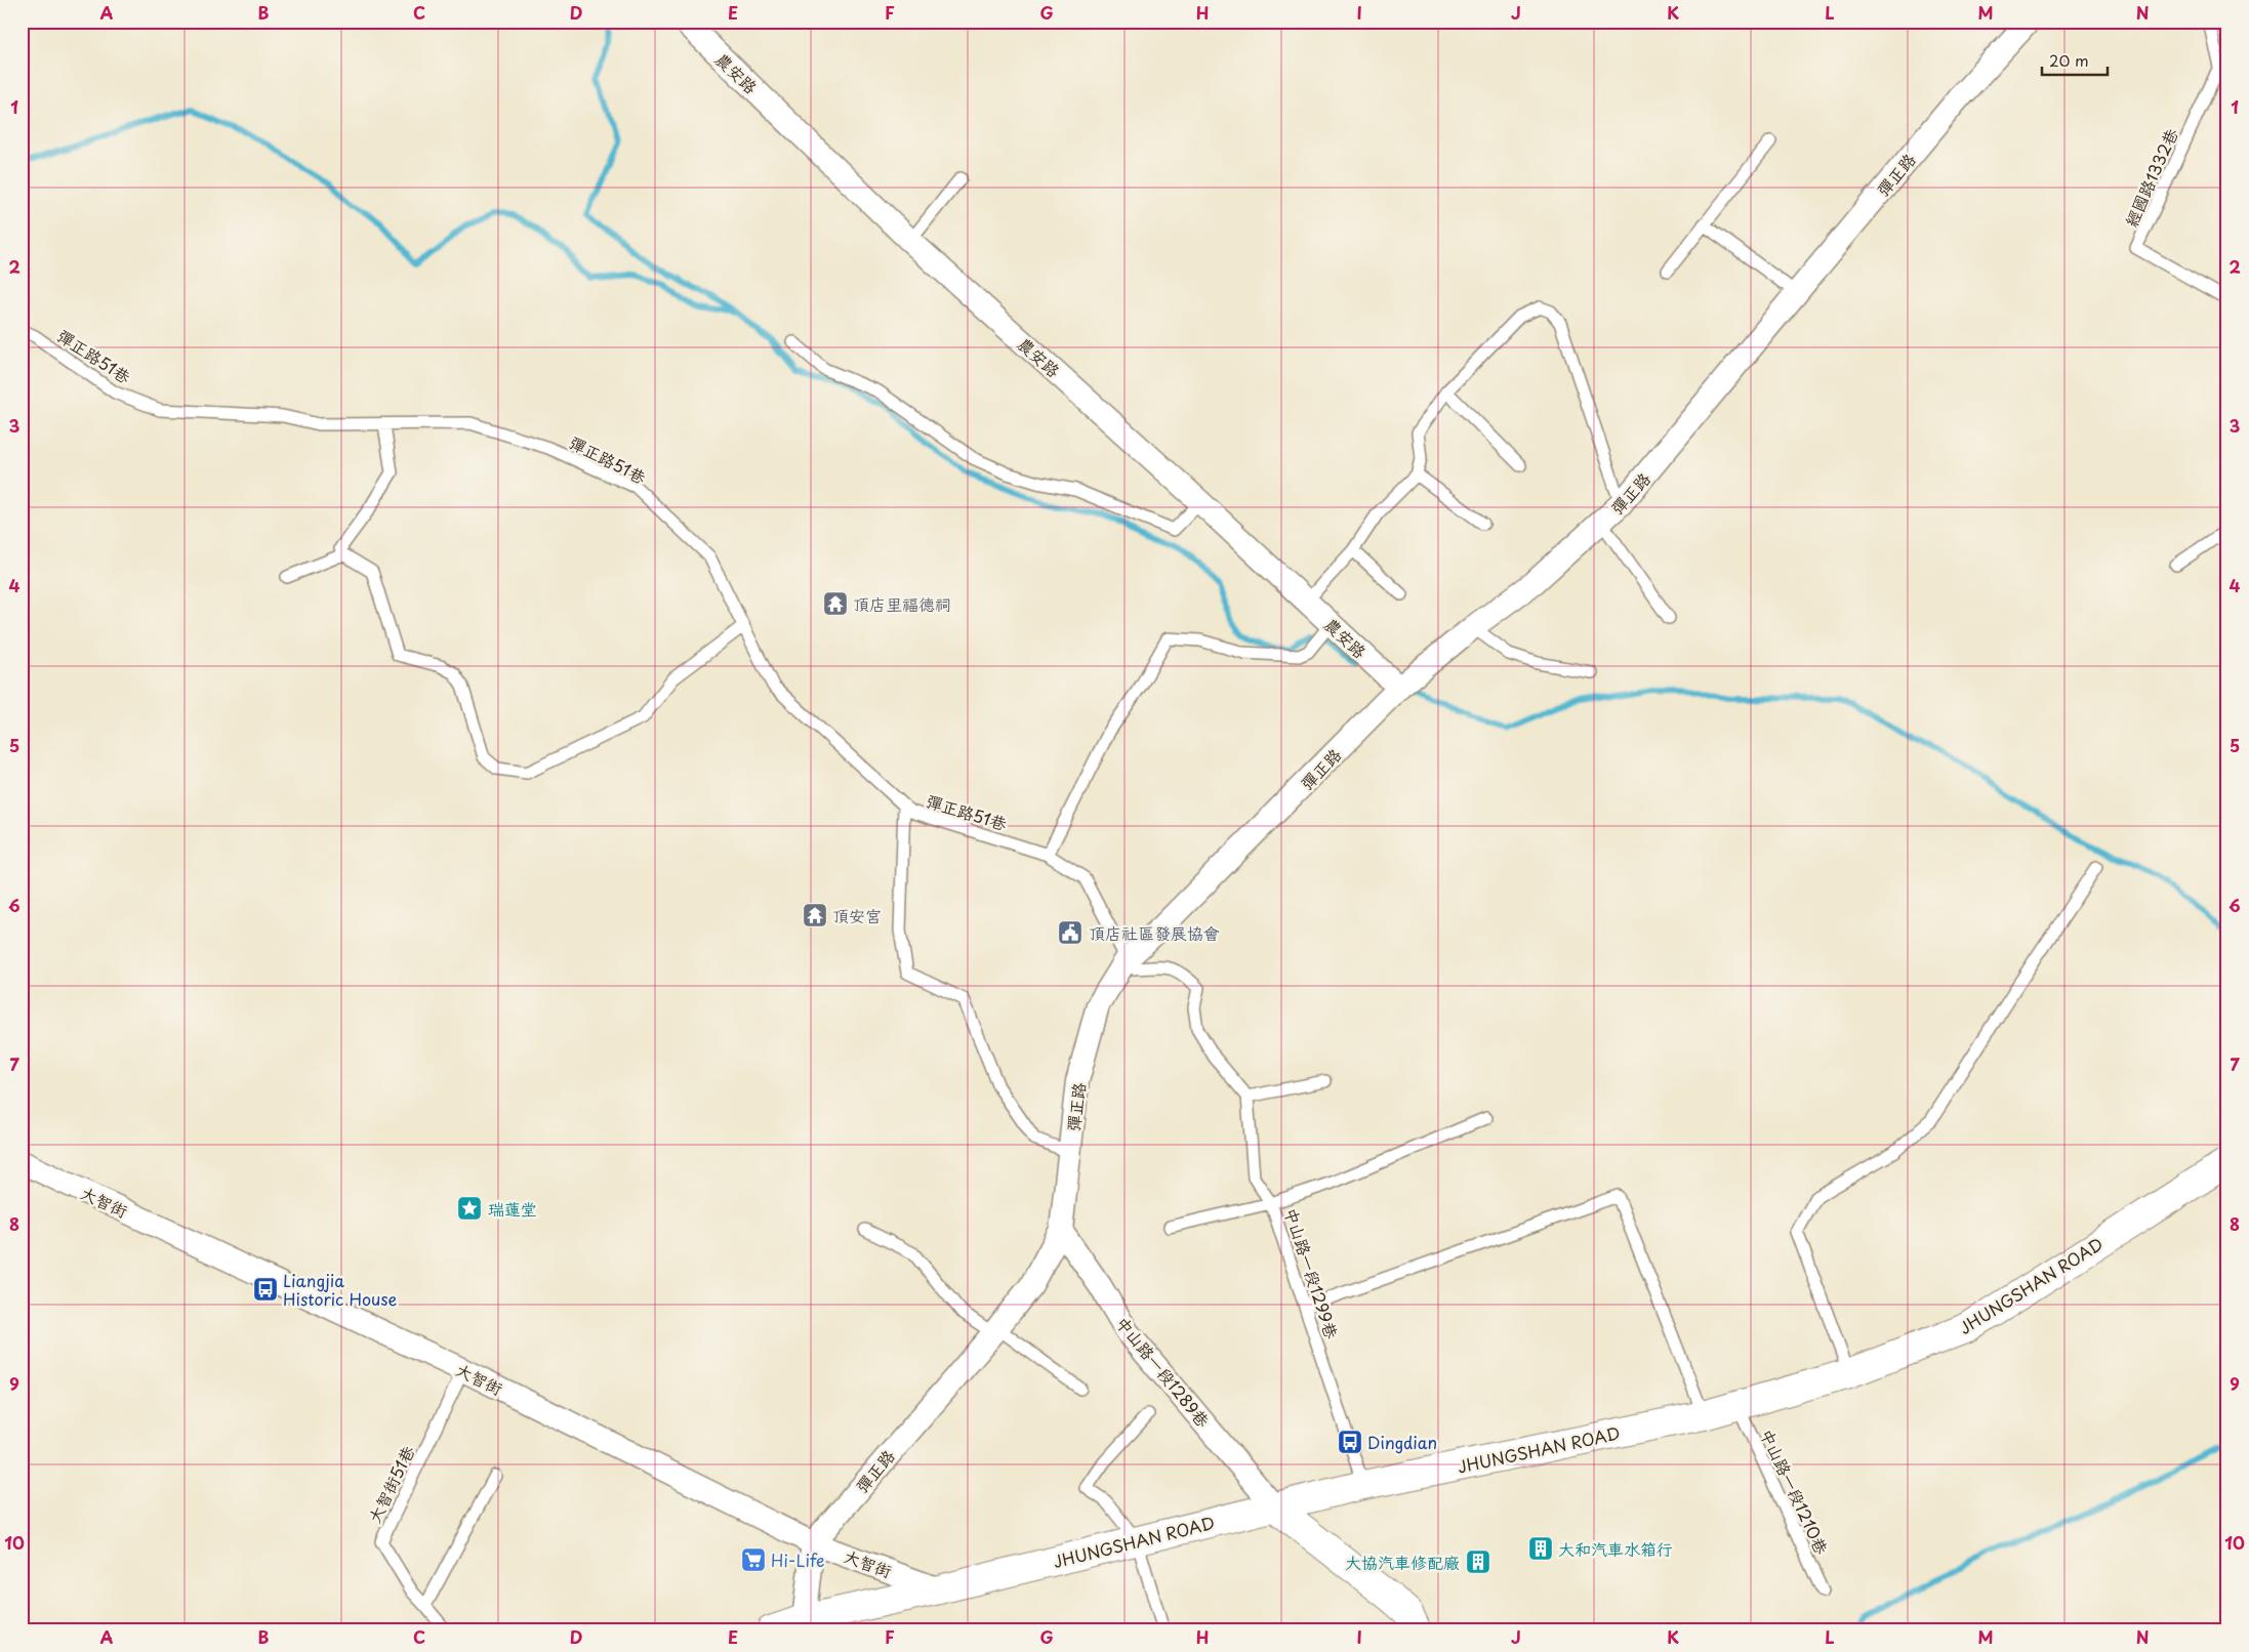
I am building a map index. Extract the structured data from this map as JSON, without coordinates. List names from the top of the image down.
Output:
{
  "streets": {
    "street": [
      "農安路",
      "彈正路",
      "大智街",
      "JHUNGSHAN ROAD",
      "中山路一段1289巷"
    ],
    "lane": [
      "經國路1332巷",
      "彈正路51巷",
      "中山路一段1299巷",
      "大智街51巷",
      "中山路一段1210巷"
    ]
  },
  "crossings": [
    ["農安路", "彈正路"],
    ["彈正路", "彈正路51巷"],
    ["彈正路", "大智街"],
    ["彈正路", "中山路一段1289巷"],
    ["大智街", "JHUNGSHAN ROAD"],
    ["大智街", "大智街51巷"],
    ["中山路一段1299巷", "JHUNGSHAN ROAD"],
    ["JHUNGSHAN ROAD", "中山路一段1289巷"],
    ["JHUNGSHAN ROAD", "中山路一段1210巷"]
  ],
  "places": {
    "temple": ["頂店里福德祠", "頂安宮"],
    "public building": ["頂店社區發展協會"],
    "place": ["瑞蓮堂"],
    "bus stop": ["Liangjia Historic House", "Dingdian"],
    "building": ["大和汽車水箱行", "大協汽車修配廠"],
    "supermarket": ["Hi-Life"]
  },
  "scale_bar": "20 m",
  "grid": {
    "columns": [
      "A",
      "B",
      "C",
      "D",
      "E",
      "F",
      "G",
      "H",
      "I",
      "J",
      "K",
      "L",
      "M",
      "N"
    ],
    "rows": [
      "1",
      "2",
      "3",
      "4",
      "5",
      "6",
      "7",
      "8",
      "9",
      "10"
    ]
  }
}
